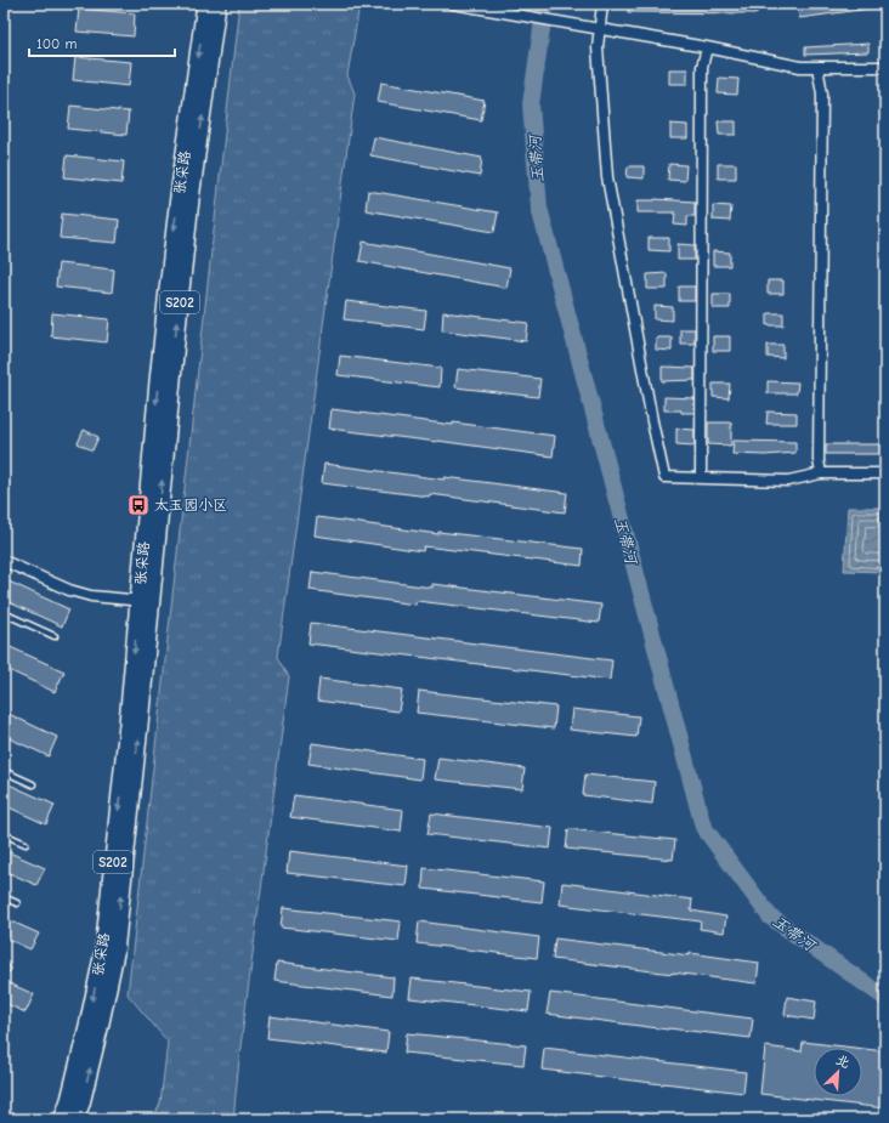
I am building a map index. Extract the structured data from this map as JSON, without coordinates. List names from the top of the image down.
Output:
{
  "streets": {
    "main road": ["张采路", "S202"]
  },
  "water": ["玉带河"],
  "places": {
    "bus stop": ["太玉园小区"]
  },
  "scale_bar": "100 m",
  "north": "top right"
}
